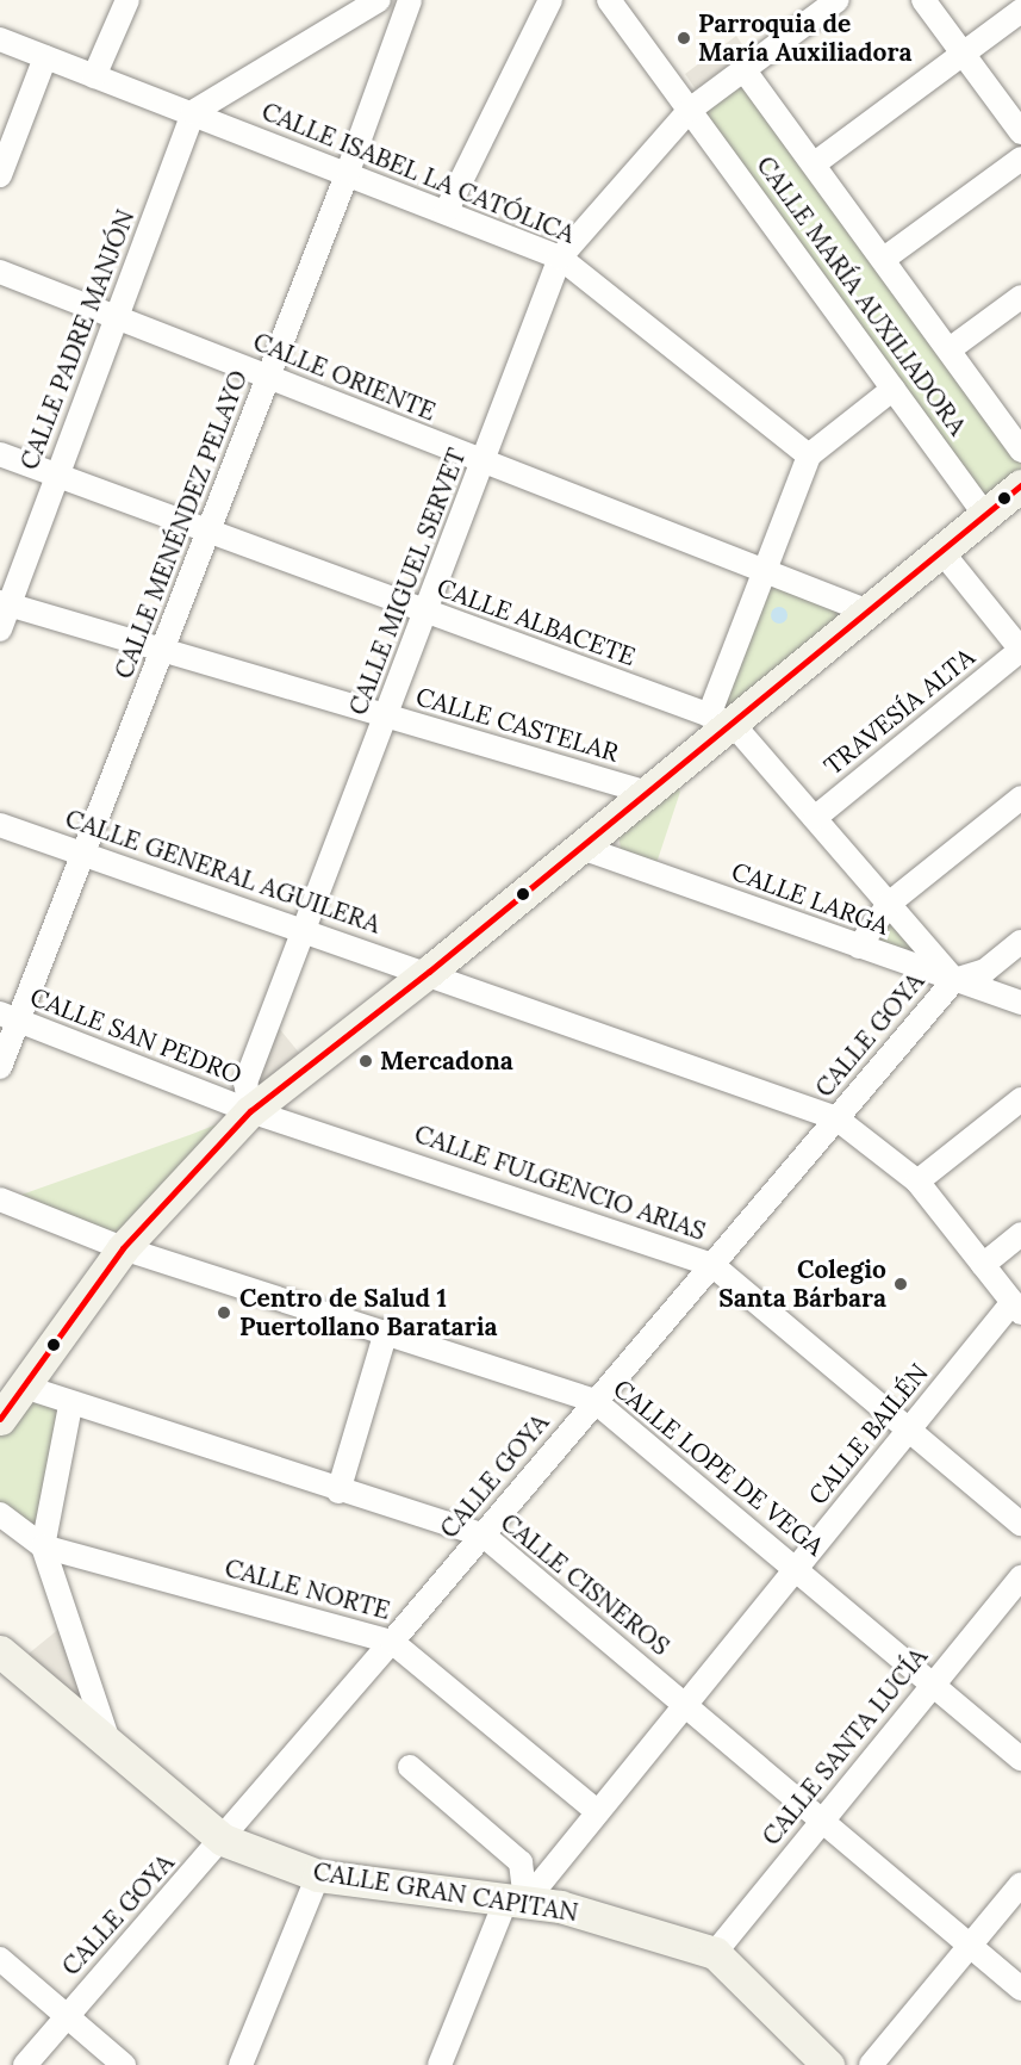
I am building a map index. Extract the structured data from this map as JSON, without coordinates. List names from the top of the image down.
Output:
{
  "streets": {
    "street": [
      "CALLE ISABEL LA CATÓLICA",
      "CALLE MARÍA AUXILIADORA",
      "CALLE PADRE MANJÓN",
      "CALLE ORIENTE",
      "CALLE MENÉNDEZ PELAYO",
      "CALLE MIGUEL SERVET",
      "CALLE ALBACETE",
      "TRAVESÍA ALTA",
      "CALLE CASTELAR",
      "CALLE GENERAL AGUILERA",
      "CALLE LARGA",
      "CALLE GOYA",
      "CALLE SAN PEDRO",
      "CALLE FULGENCIO ARIAS",
      "CALLE BAILÉN",
      "CALLE LOPE DE VEGA",
      "CALLE CISNEROS",
      "CALLE NORTE",
      "CALLE SANTA LUCÍA",
      "CALLE GRAN CAPITAN"
    ]
  },
  "crossings": [
    ["CALLE ISABEL LA CATÓLICA", "CALLE PADRE MANJÓN"],
    ["CALLE ISABEL LA CATÓLICA", "CALLE MENÉNDEZ PELAYO"],
    ["CALLE ISABEL LA CATÓLICA", "CALLE MIGUEL SERVET"],
    ["CALLE MARÍA AUXILIADORA", "CALLE MIGUEL SERVET"],
    ["CALLE PADRE MANJÓN", "CALLE ORIENTE"],
    ["CALLE PADRE MANJÓN", "CALLE ALBACETE"],
    ["CALLE PADRE MANJÓN", "CALLE CASTELAR"],
    ["CALLE ORIENTE", "CALLE MENÉNDEZ PELAYO"],
    ["CALLE ORIENTE", "CALLE MIGUEL SERVET"],
    ["CALLE MENÉNDEZ PELAYO", "CALLE ALBACETE"],
    ["CALLE MENÉNDEZ PELAYO", "CALLE CASTELAR"],
    ["CALLE MENÉNDEZ PELAYO", "CALLE GENERAL AGUILERA"],
    ["CALLE MENÉNDEZ PELAYO", "CALLE SAN PEDRO"],
    ["CALLE MIGUEL SERVET", "CALLE ALBACETE"],
    ["CALLE MIGUEL SERVET", "CALLE CASTELAR"],
    ["CALLE MIGUEL SERVET", "CALLE GENERAL AGUILERA"],
    ["CALLE MIGUEL SERVET", "CALLE SAN PEDRO"],
    ["CALLE MIGUEL SERVET", "CALLE FULGENCIO ARIAS"],
    ["CALLE GENERAL AGUILERA", "CALLE GOYA"],
    ["CALLE GENERAL AGUILERA", "CALLE BAILÉN"],
    ["CALLE LARGA", "CALLE GOYA"],
    ["CALLE GOYA", "CALLE FULGENCIO ARIAS"],
    ["CALLE GOYA", "CALLE LOPE DE VEGA"],
    ["CALLE GOYA", "CALLE CISNEROS"],
    ["CALLE GOYA", "CALLE NORTE"],
    ["CALLE GOYA", "CALLE GRAN CAPITAN"],
    ["CALLE SAN PEDRO", "CALLE FULGENCIO ARIAS"],
    ["CALLE FULGENCIO ARIAS", "CALLE BAILÉN"],
    ["CALLE BAILÉN", "CALLE LOPE DE VEGA"],
    ["CALLE BAILÉN", "CALLE CISNEROS"],
    ["CALLE BAILÉN", "CALLE NORTE"],
    ["CALLE BAILÉN", "CALLE GRAN CAPITAN"],
    ["CALLE LOPE DE VEGA", "CALLE SANTA LUCÍA"],
    ["CALLE CISNEROS", "CALLE SANTA LUCÍA"],
    ["CALLE SANTA LUCÍA", "CALLE GRAN CAPITAN"]
  ],
  "places": [
    "Parroquia de María Auxiliadora",
    "Mercadona",
    "Colegio Santa Bárbara",
    "Centro de Salud 1 Puertollano Barataria"
  ],
  "lines": ["transit line 1"]
}
